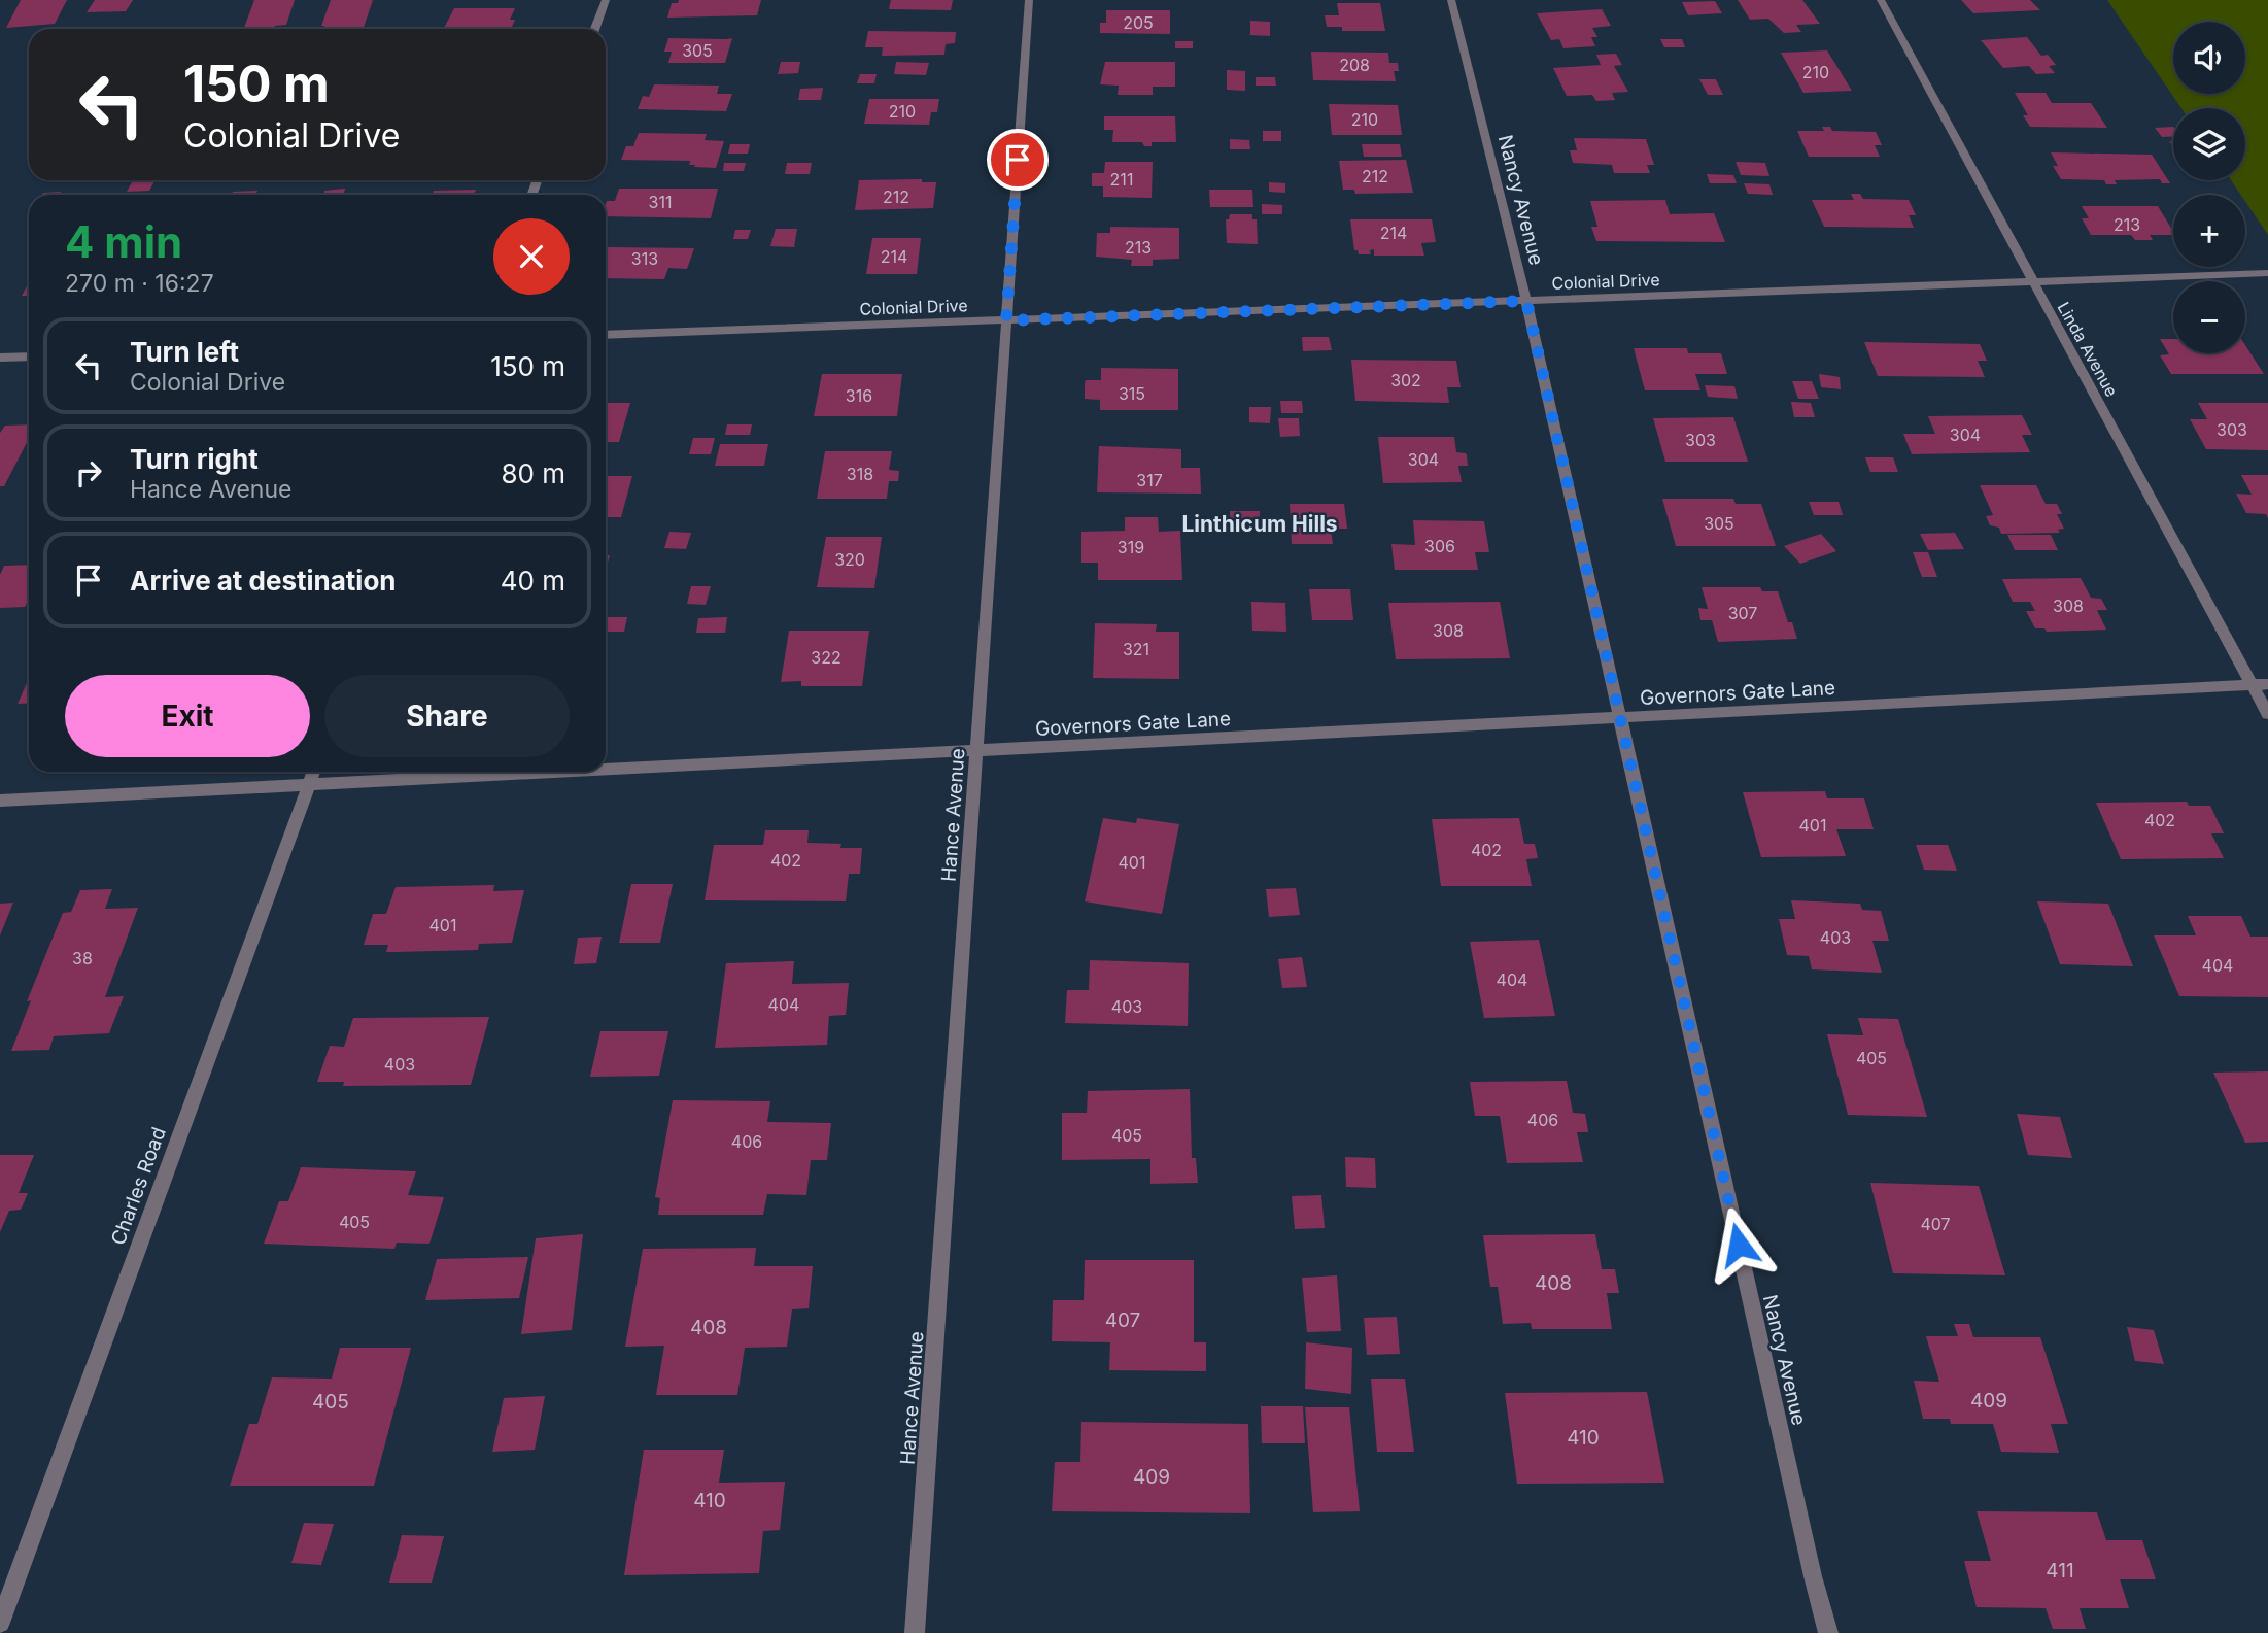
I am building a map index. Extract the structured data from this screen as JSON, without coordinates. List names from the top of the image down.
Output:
{
  "streets": {
    "street": [
      "Nancy Avenue",
      "Colonial Drive",
      "Linda Avenue",
      "Governors Gate Lane",
      "Hance Avenue",
      "Charles Road"
    ]
  },
  "crossings": [
    ["Nancy Avenue", "Colonial Drive"],
    ["Nancy Avenue", "Governors Gate Lane"],
    ["Colonial Drive", "Linda Avenue"],
    ["Colonial Drive", "Hance Avenue"],
    ["Linda Avenue", "Governors Gate Lane"],
    ["Governors Gate Lane", "Hance Avenue"],
    ["Governors Gate Lane", "Charles Road"]
  ],
  "districts": ["Linthicum Hills"],
  "house_numbers": [
    "205",
    "305",
    "208",
    "210",
    "210",
    "210",
    "212",
    "211",
    "212",
    "311",
    "213",
    "214",
    "213",
    "214",
    "313",
    "302",
    "315",
    "316",
    "303",
    "304",
    "303",
    "304",
    "318",
    "317",
    "305",
    "306",
    "319",
    "320",
    "308",
    "307",
    "308",
    "321",
    "322",
    "402",
    "401",
    "402",
    "402",
    "401",
    "401",
    "403",
    "38",
    "404",
    "404",
    "404",
    "403",
    "405",
    "403",
    "406",
    "405",
    "406",
    "405",
    "407",
    "408",
    "407",
    "408",
    "409",
    "405",
    "410",
    "409",
    "410",
    "411"
  ],
  "page": {
    "map_buttons": ["+", "−"],
    "turn": ["150 m", "Colonial Drive"],
    "heading": ["4 min", "270 m · 16:27"],
    "list": [
      {
        "name": "Turn left",
        "note": "Colonial Drive",
        "value": "150 m"
      },
      {
        "name": "Turn right",
        "note": "Hance Avenue",
        "value": "80 m"
      },
      {
        "name": "Arrive at destination",
        "value": "40 m"
      }
    ],
    "buttons": ["Exit", "Share"]
  }
}
